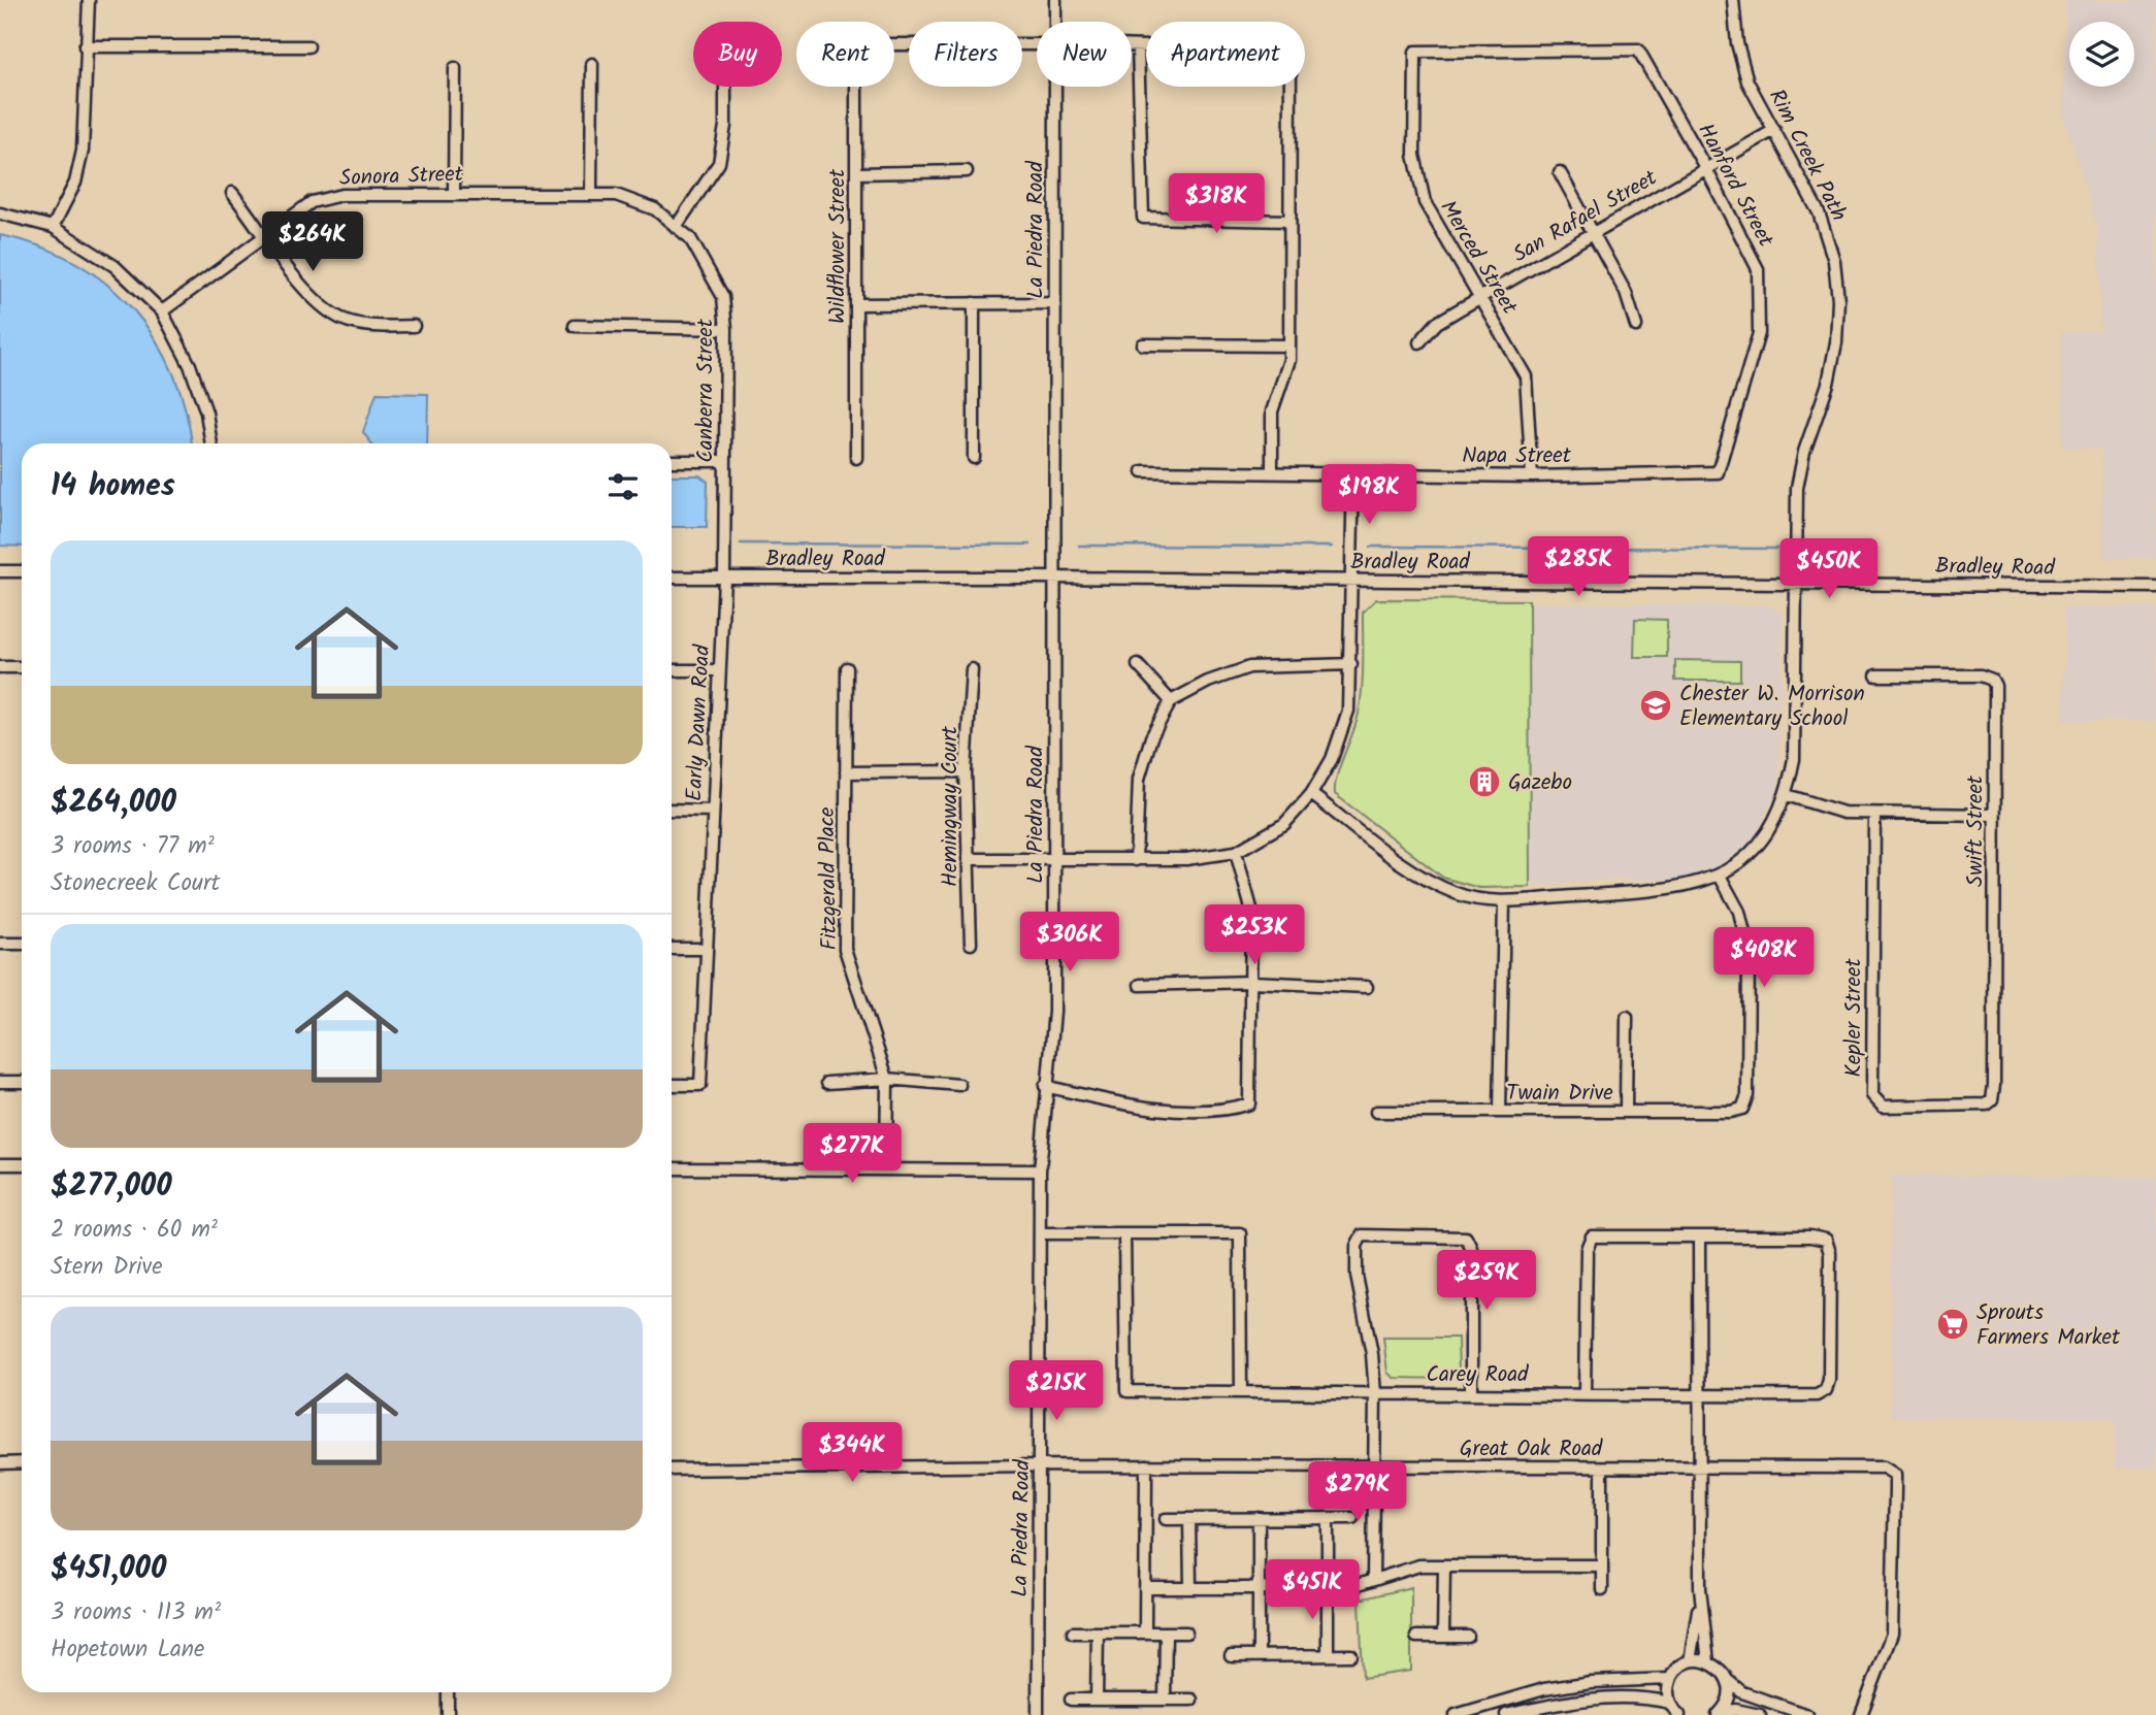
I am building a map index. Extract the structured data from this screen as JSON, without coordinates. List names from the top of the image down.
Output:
{
  "streets": {
    "street": [
      "Rim Creek Path",
      "Sonora Street",
      "Hanford Street",
      "San Rafael Street",
      "La Piedra Road",
      "Wildflower Street",
      "Merced Street",
      "Canberra Street",
      "Napa Street",
      "Bradley Road",
      "Early Dawn Road",
      "Hemingway Court",
      "Swift Street",
      "Fitzgerald Place",
      "Kepler Street",
      "Twain Drive",
      "Carey Road",
      "Great Oak Road"
    ]
  },
  "crossings": [
    ["Rim Creek Path", "San Rafael Street"],
    ["Rim Creek Path", "Bradley Road"],
    ["Rim Creek Path", "Twain Drive"],
    ["Sonora Street", "Canberra Street"],
    ["Hanford Street", "San Rafael Street"],
    ["Hanford Street", "Merced Street"],
    ["Hanford Street", "Napa Street"],
    ["San Rafael Street", "Merced Street"],
    ["La Piedra Road", "Bradley Road"],
    ["La Piedra Road", "Great Oak Road"],
    ["Merced Street", "Napa Street"],
    ["Canberra Street", "Bradley Road"],
    ["Canberra Street", "Early Dawn Road"],
    ["Bradley Road", "Early Dawn Road"],
    ["Swift Street", "Kepler Street"]
  ],
  "places": {
    "school or university": ["Chester W. Morrison Elementary School"],
    "building": ["Gazebo"],
    "supermarket": ["Sprouts Farmers Market"]
  },
  "page": {
    "chip": [
      "Buy",
      "Rent",
      "Filters",
      "New",
      "Apartment"
    ],
    "price": [
      "$318K",
      "$264K",
      "$198K",
      "$285K",
      "$450K",
      "$253K",
      "$306K",
      "$408K",
      "$277K",
      "$259K",
      "$215K",
      "$344K",
      "$279K",
      "$451K"
    ],
    "heading": "14 homes",
    "list": [
      {
        "name": "$264,000",
        "note": "3 rooms · 77 m² · Stonecreek Court"
      },
      {
        "name": "$277,000",
        "note": "2 rooms · 60 m² · Stern Drive"
      },
      {
        "name": "$451,000",
        "note": "3 rooms · 113 m² · Hopetown Lane"
      }
    ]
  }
}
